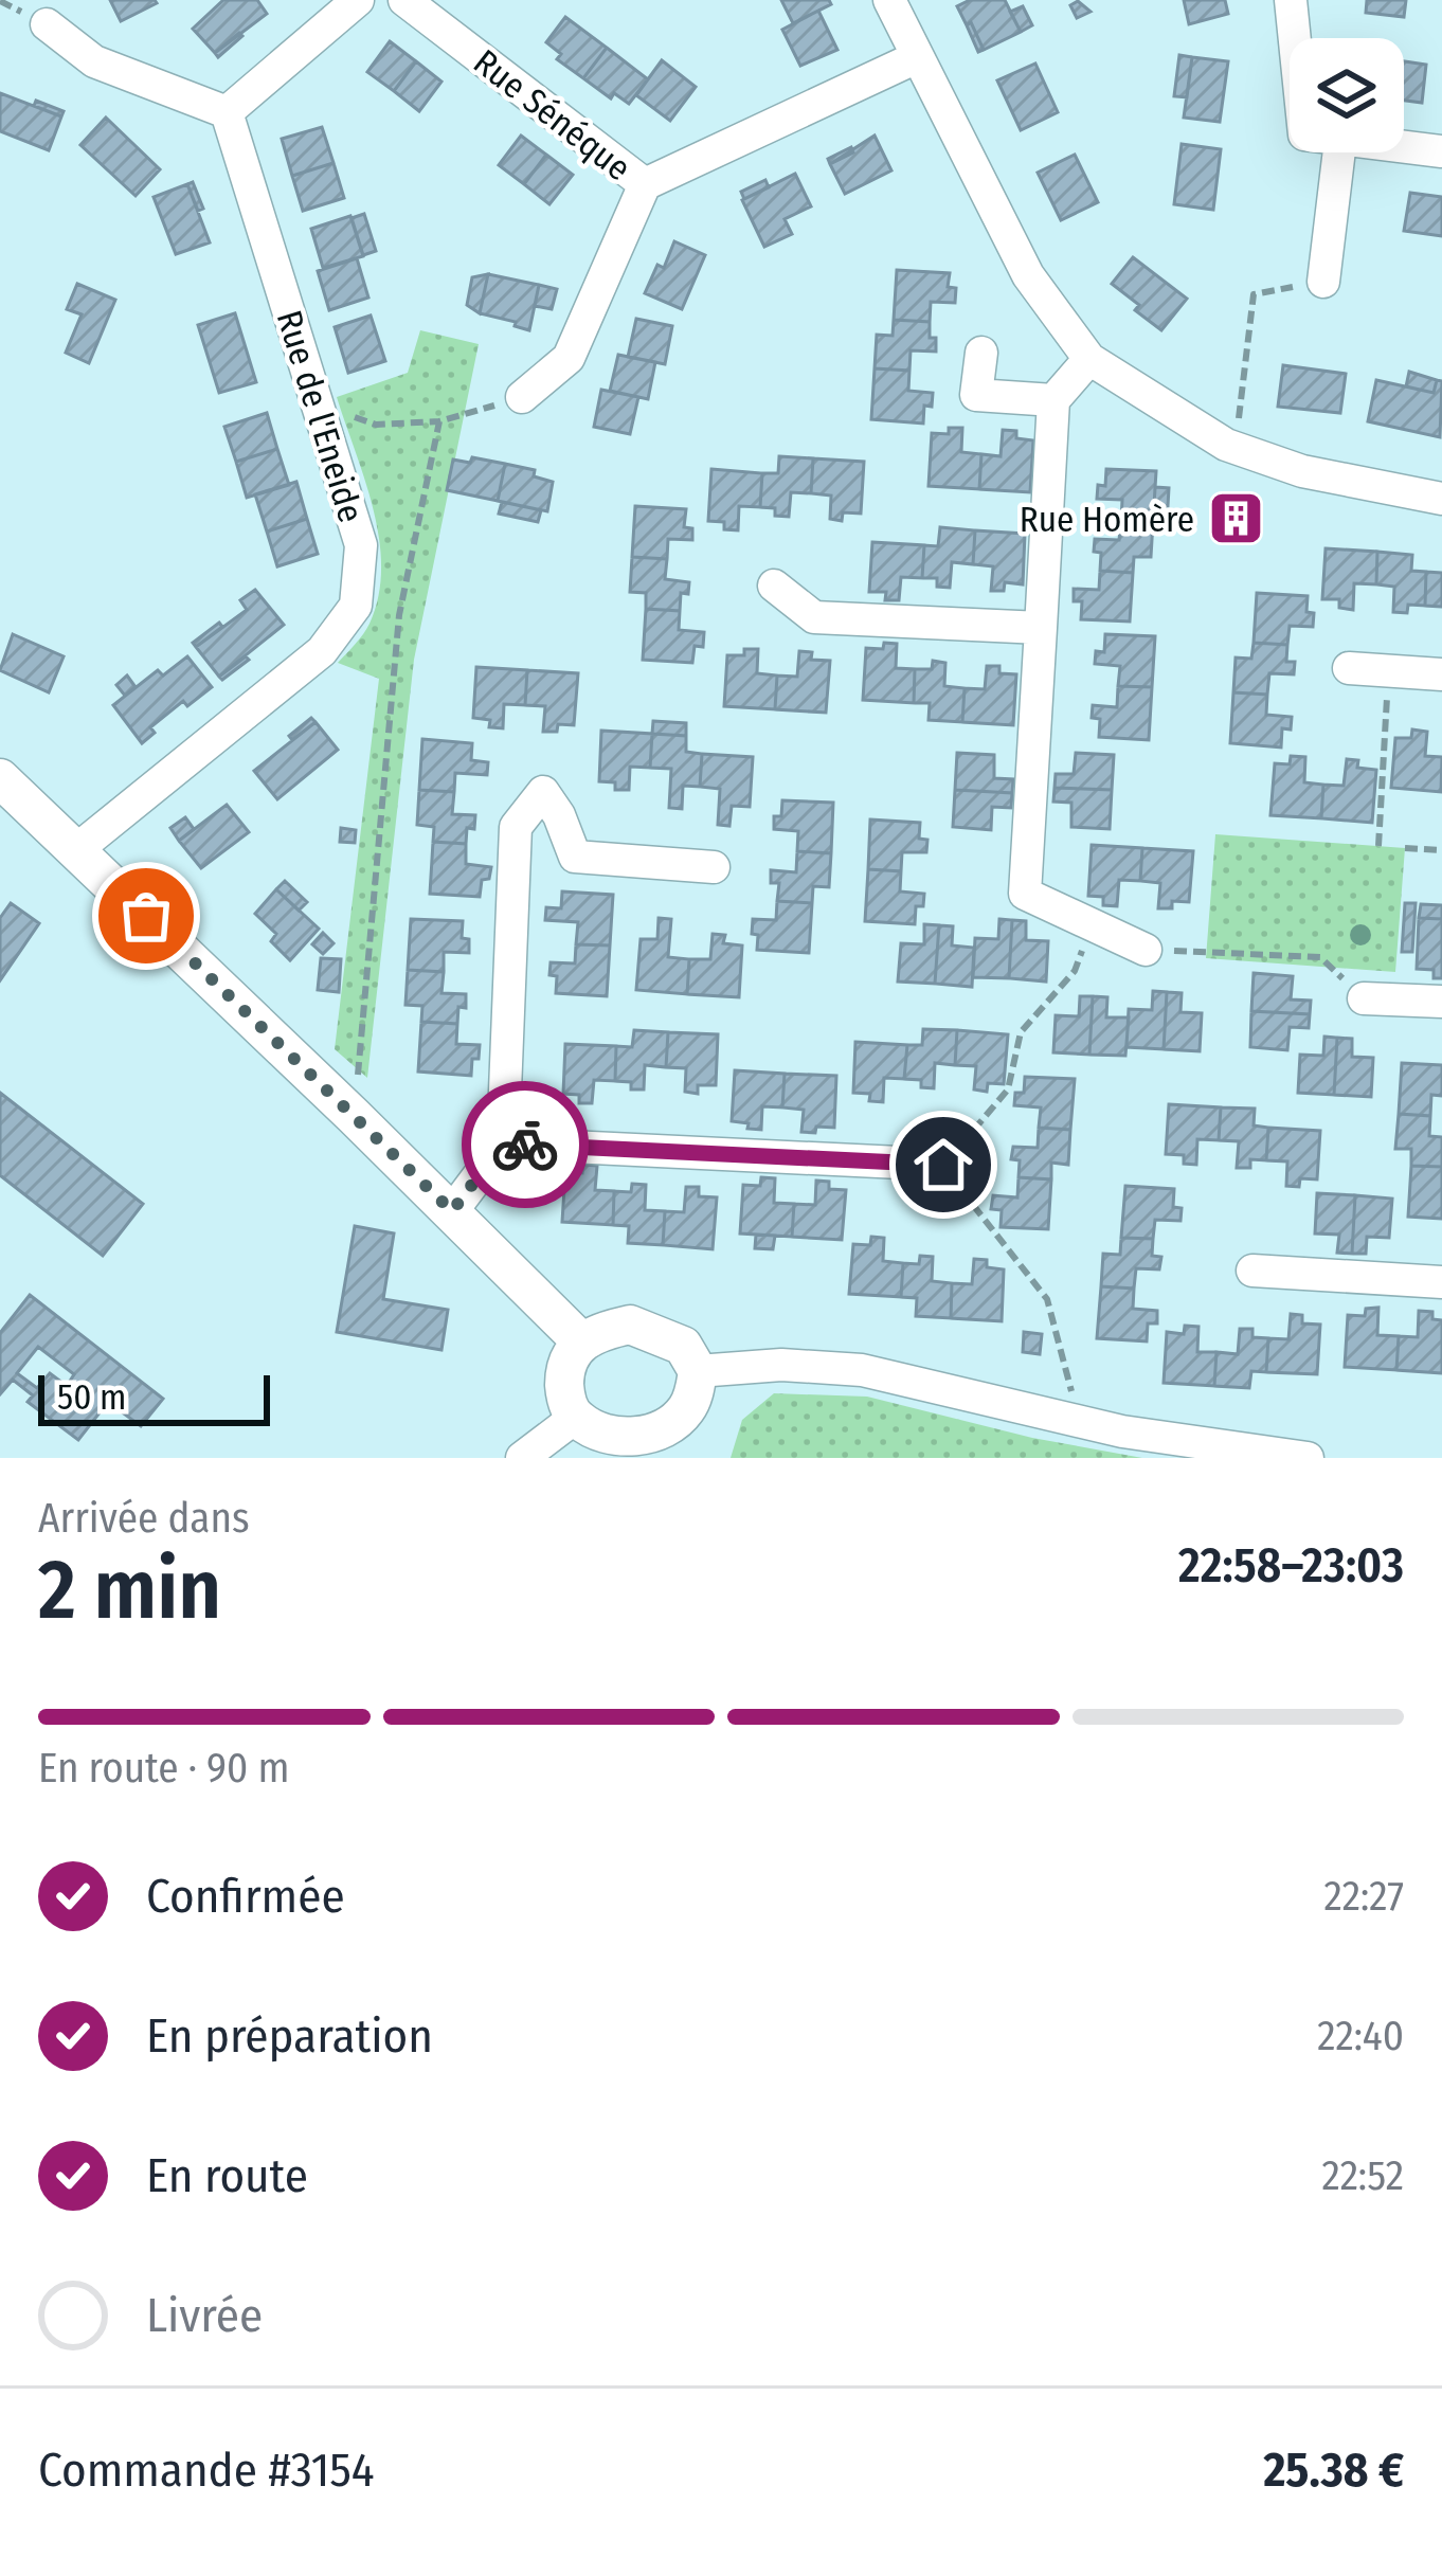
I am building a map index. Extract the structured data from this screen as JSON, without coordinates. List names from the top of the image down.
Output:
{
  "streets": {
    "street": ["Rue Sénéque", "Rue de l'Eneide"]
  },
  "places": {
    "building": ["Rue Homère"]
  },
  "scale_bar": "50 m",
  "page": {
    "scale": "50 m",
    "heading": ["2 min", "Arrivée dans", "22:58–23:03"],
    "panel": ["Commande #3154", "25.38 €"],
    "bar": "En route · 90 m",
    "list": [
      ["Confirmée", "22:27"],
      ["En préparation", "22:40"],
      ["En route", "22:52"],
      "Livrée"
    ]
  }
}
